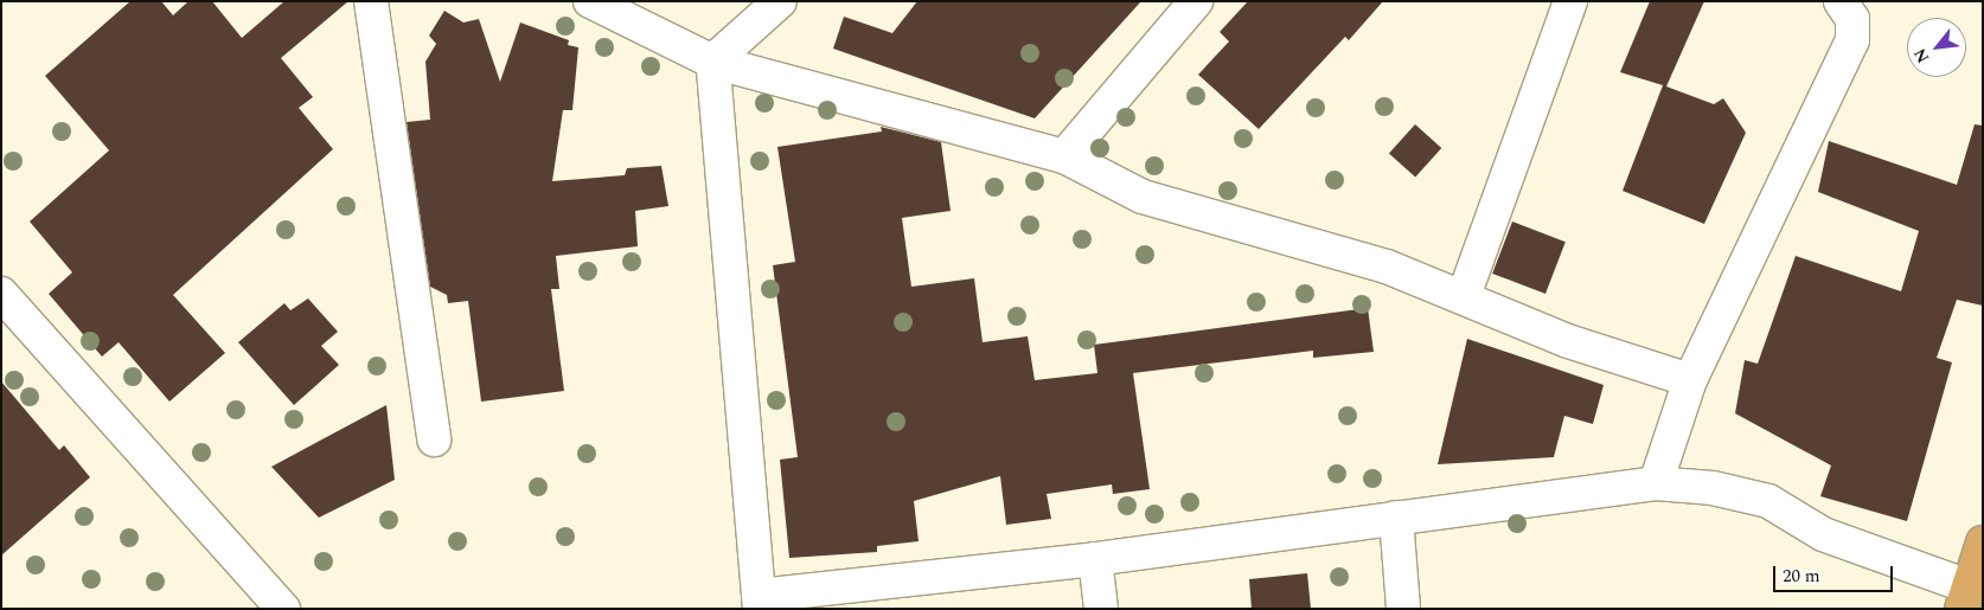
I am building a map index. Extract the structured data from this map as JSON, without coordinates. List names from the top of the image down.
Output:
{
  "scale_bar": "20 m",
  "north": "bottom left"
}
